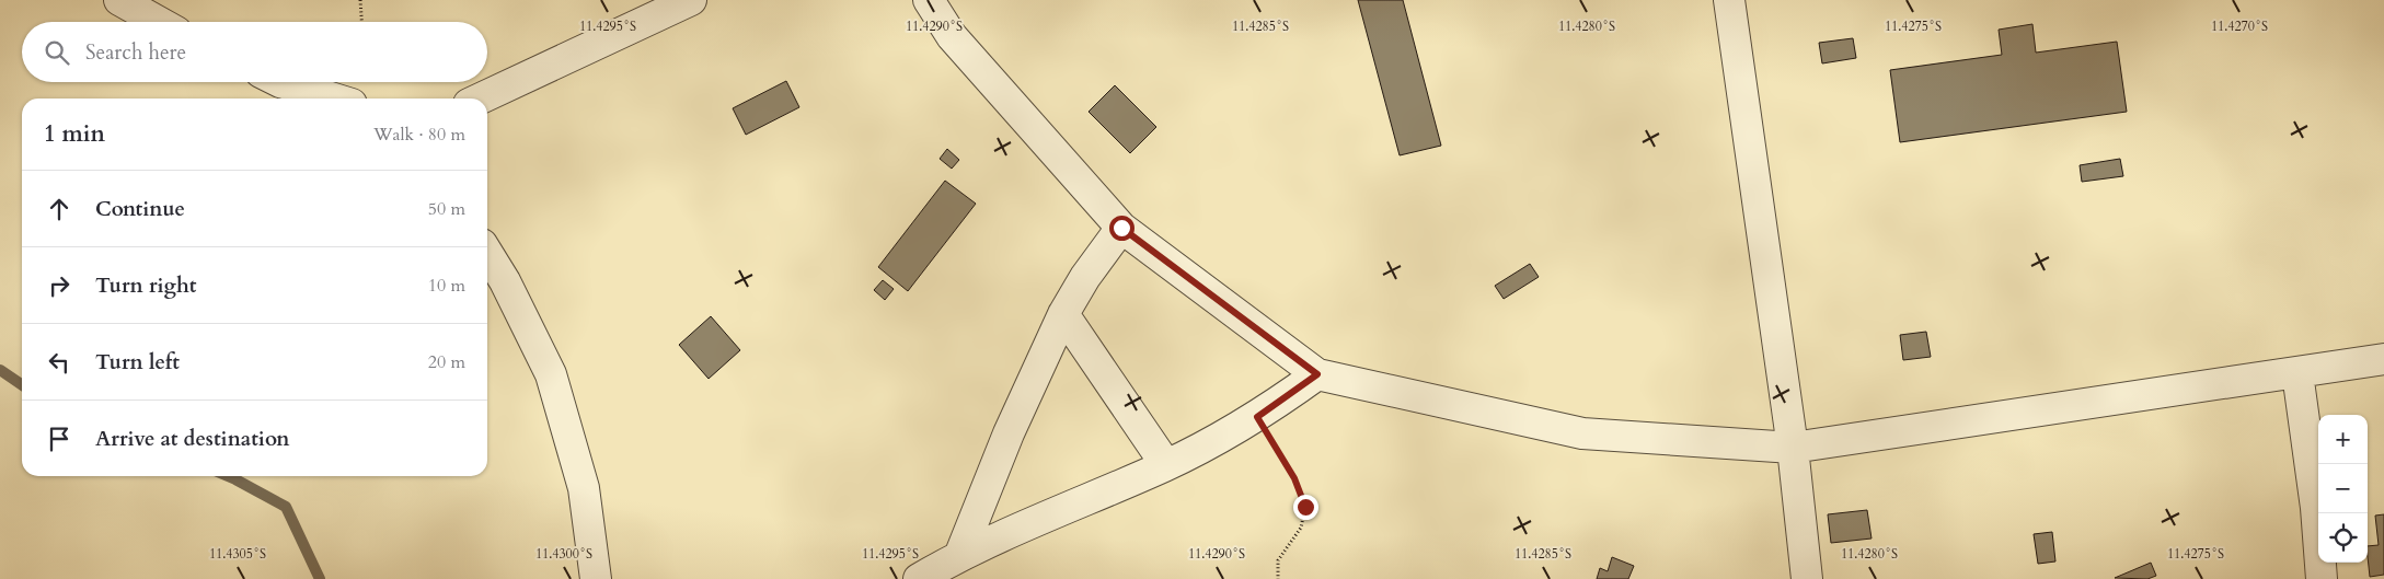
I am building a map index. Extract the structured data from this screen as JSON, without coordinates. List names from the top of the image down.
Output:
{
  "page": {
    "search": "Search here",
    "heading": ["1 min", "Walk · 80 m"],
    "list": [
      ["Continue", "50 m"],
      ["Turn right", "10 m"],
      ["Turn left", "20 m"],
      "Arrive at destination"
    ],
    "map_buttons": ["+", "−"]
  },
  "coordinates": [
    "11.4295°S",
    "11.4290°S",
    "11.4285°S",
    "11.4280°S",
    "11.4275°S",
    "11.4270°S",
    "11.4305°S",
    "11.4300°S"
  ]
}
